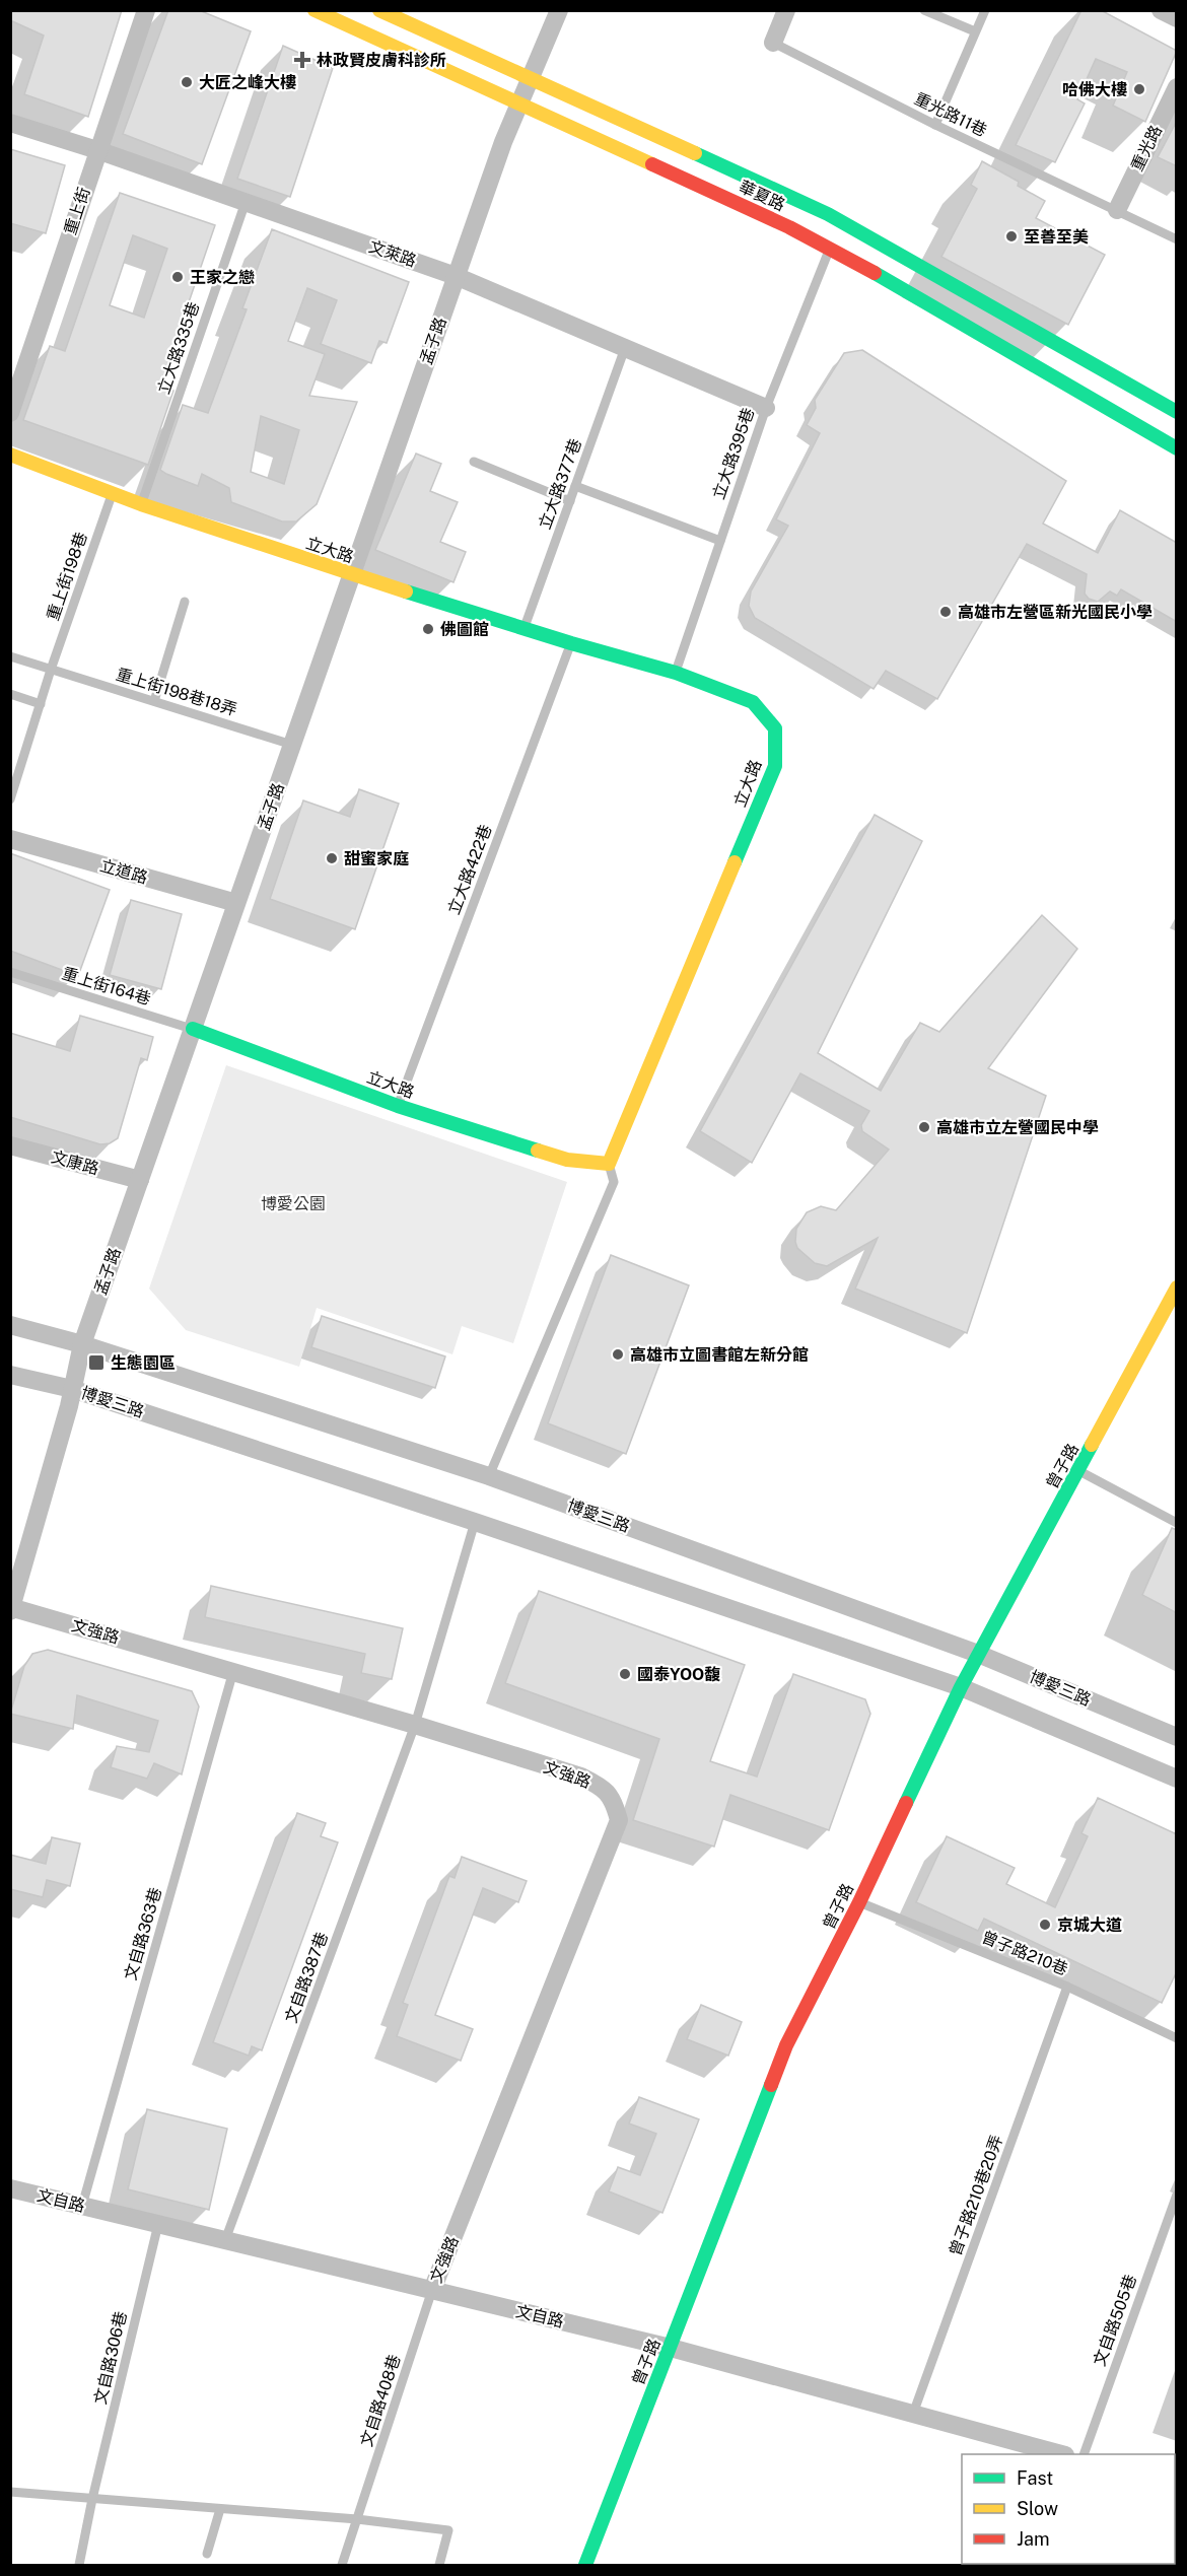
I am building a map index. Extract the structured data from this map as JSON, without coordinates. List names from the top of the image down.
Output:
{
  "streets": {
    "street": [
      "重光路",
      "華夏路",
      "重上街",
      "文萊路",
      "孟子路",
      "立大路",
      "立道路",
      "文康路",
      "博愛三路",
      "曾子路",
      "文強路",
      "文自路"
    ],
    "lane": [
      "重光路11巷",
      "立大路335巷",
      "立大路395巷",
      "立大路377巷",
      "重上街198巷",
      "重上街198巷18弄",
      "立大路422巷",
      "重上街164巷",
      "文自路363巷",
      "曾子路210巷",
      "文自路387巷",
      "曾子路210巷20弄",
      "文自路505巷",
      "文自路306巷",
      "文自路408巷"
    ]
  },
  "crossings": [
    ["重光路11巷", "重光路"],
    ["華夏路", "孟子路"],
    ["華夏路", "立大路395巷"],
    ["重上街", "文萊路"],
    ["文萊路", "孟子路"],
    ["文萊路", "立大路335巷"],
    ["文萊路", "立大路395巷"],
    ["文萊路", "立大路377巷"],
    ["孟子路", "立大路"],
    ["孟子路", "重上街198巷18弄"],
    ["孟子路", "立道路"],
    ["孟子路", "重上街164巷"],
    ["孟子路", "文康路"],
    ["孟子路", "博愛三路"],
    ["孟子路", "文強路"],
    ["立大路335巷", "立大路"],
    ["立大路395巷", "立大路"],
    ["立大路377巷", "立大路"],
    ["立大路", "重上街198巷"],
    ["立大路", "立大路422巷"],
    ["立大路", "重上街164巷"],
    ["重上街198巷", "重上街198巷18弄"],
    ["博愛三路", "曾子路"],
    ["博愛三路", "文自路387巷"],
    ["曾子路", "曾子路210巷"],
    ["曾子路", "文自路"],
    ["文強路", "文自路363巷"],
    ["文強路", "文自路387巷"],
    ["文強路", "文自路"],
    ["文強路", "文自路408巷"],
    ["文自路363巷", "文自路"],
    ["曾子路210巷", "曾子路210巷20弄"],
    ["文自路387巷", "文自路"],
    ["曾子路210巷20弄", "文自路"],
    ["文自路", "文自路306巷"],
    ["文自路", "文自路408巷"]
  ],
  "parks": ["博愛公園"],
  "places": {
    "health": ["林政賢皮膚科診所"],
    "other": [
      "大匠之峰大樓",
      "哈佛大樓",
      "至善至美",
      "王家之戀",
      "高雄市左營區新光國民小學",
      "佛圖館",
      "甜蜜家庭",
      "高雄市立左營國民中學",
      "高雄市立圖書館左新分館",
      "國泰YOO馥",
      "京城大道"
    ],
    "transit": ["生態園區"]
  },
  "legend": ["Fast", "Slow", "Jam"]
}
